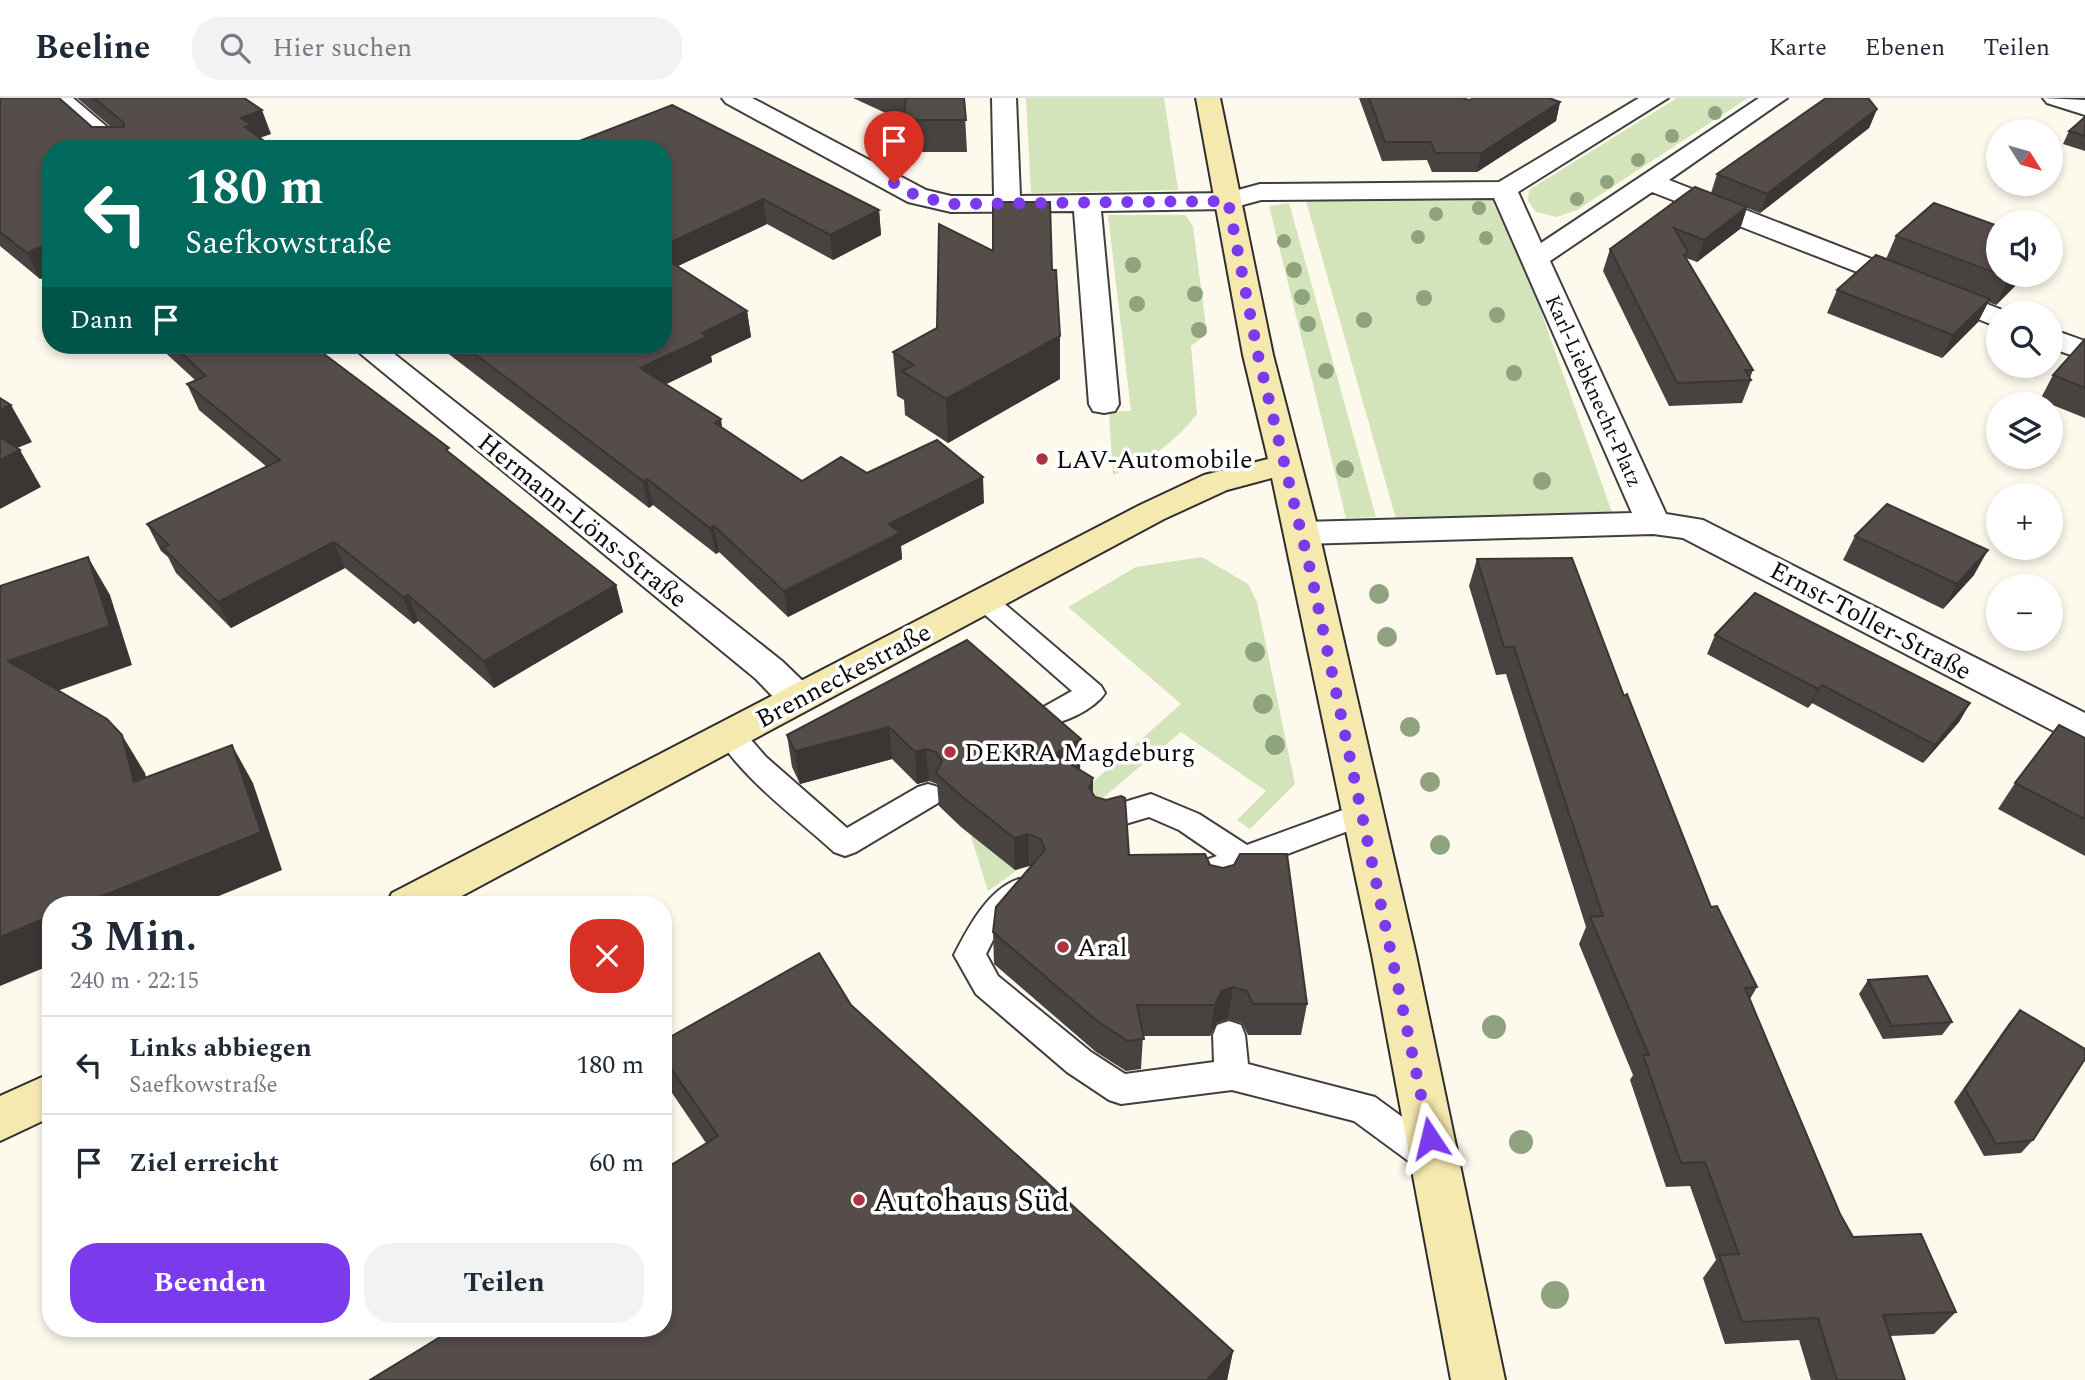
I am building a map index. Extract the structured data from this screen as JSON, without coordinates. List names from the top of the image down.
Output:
{
  "streets": {
    "main road": ["Brenneckestraße"],
    "street": ["Karl-Liebknecht-Platz", "Hermann-Löns-Straße", "Ernst-Toller-Straße"]
  },
  "crossings": [
    ["Karl-Liebknecht-Platz", "Ernst-Toller-Straße"],
    ["Hermann-Löns-Straße", "Brenneckestraße"]
  ],
  "places": [
    "LAV-Automobile",
    "DEKRA Magdeburg",
    "Aral",
    "Autohaus Süd"
  ],
  "north": "bottom right",
  "page": {
    "header": "Beeline",
    "search": "Hier suchen",
    "nav": ["Karte", "Ebenen", "Teilen"],
    "map_buttons": ["+", "−"],
    "turn": ["180 m", "Saefkowstraße"],
    "then": "Dann",
    "heading": ["3 Min.", "240 m · 22:15"],
    "list": [
      {
        "name": "Links abbiegen",
        "note": "Saefkowstraße",
        "value": "180 m"
      },
      {
        "name": "Ziel erreicht",
        "value": "60 m"
      }
    ],
    "buttons": ["Beenden", "Teilen"]
  }
}
